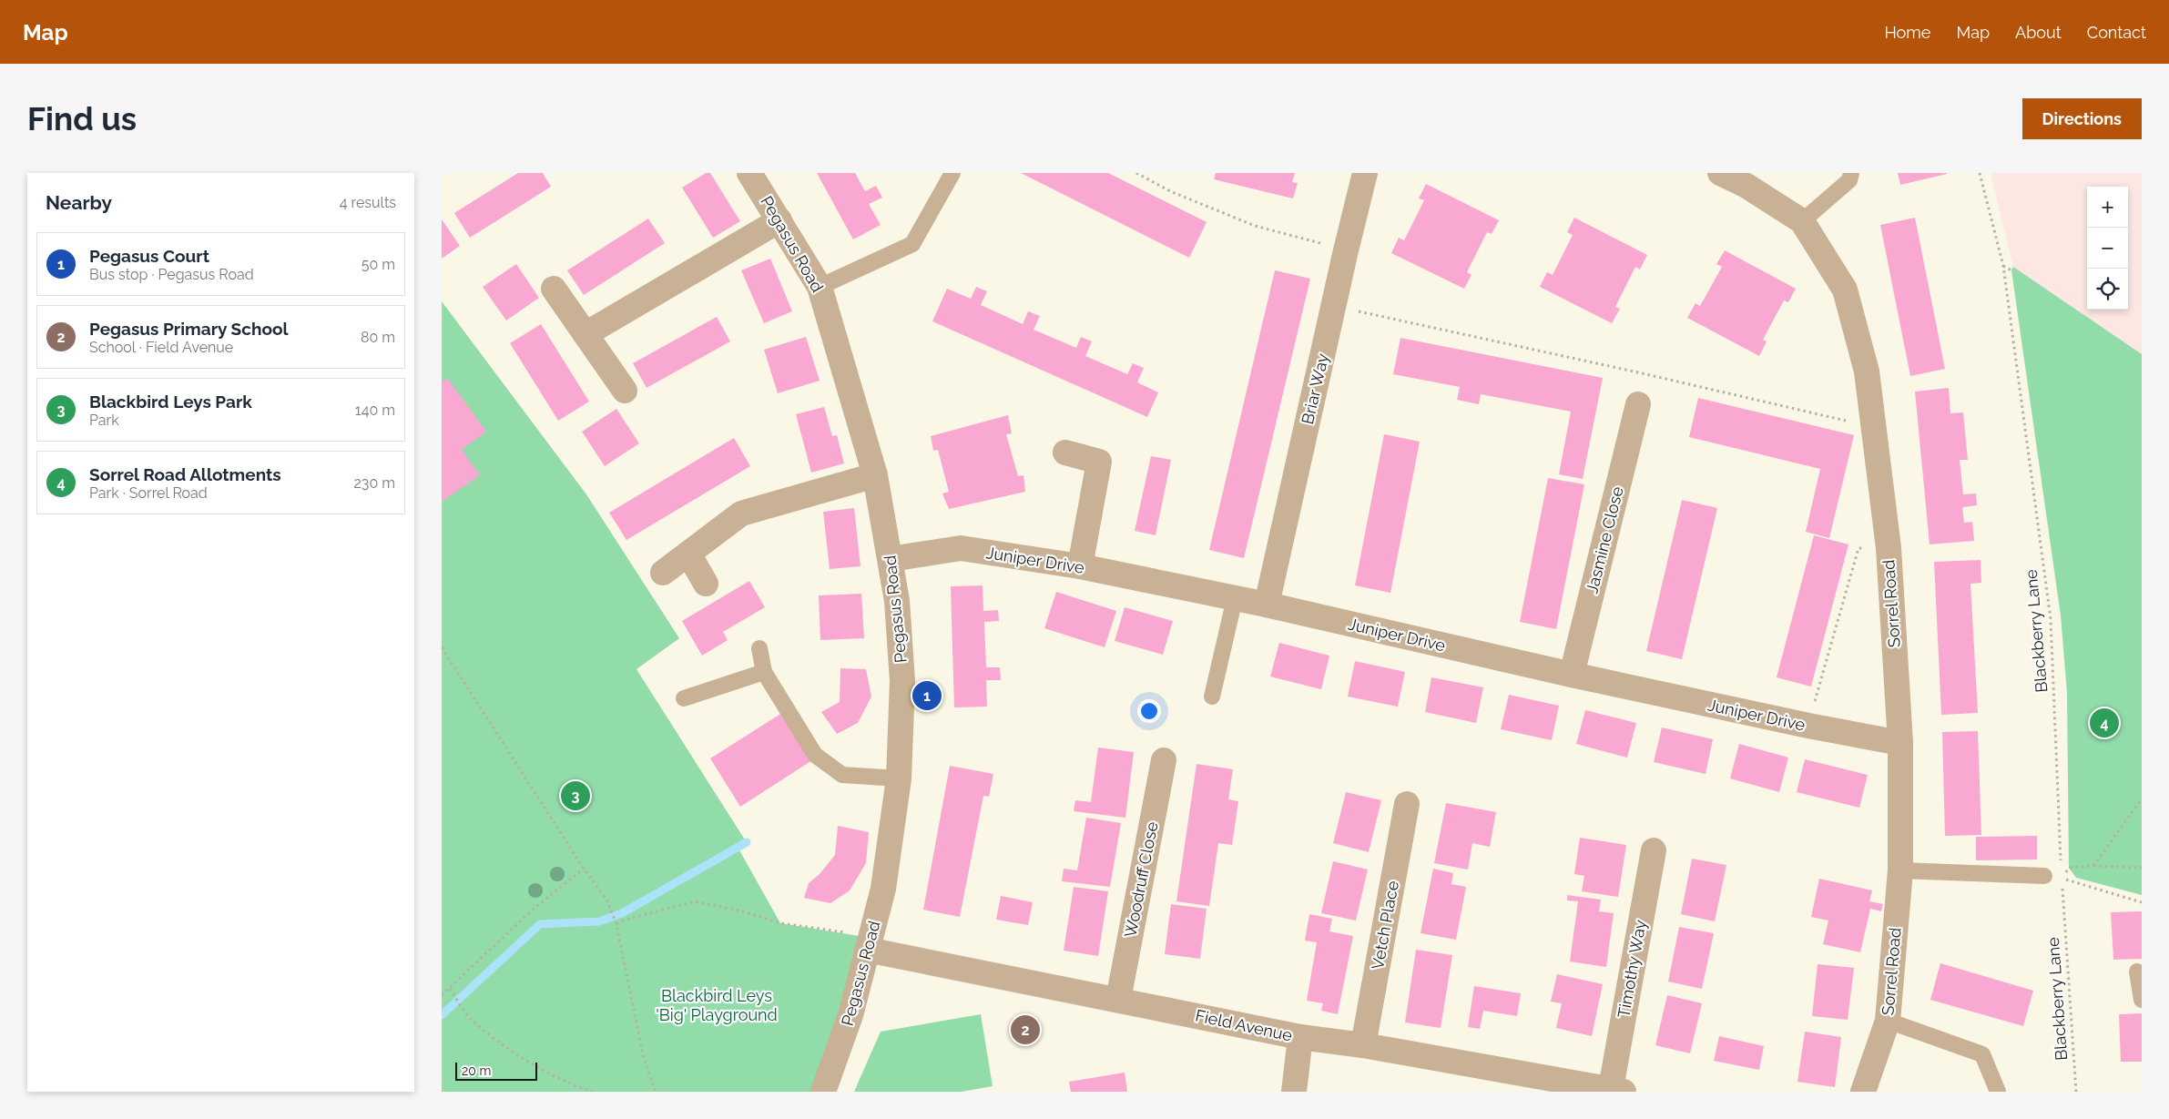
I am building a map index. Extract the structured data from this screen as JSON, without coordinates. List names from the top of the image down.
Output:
{
  "streets": {
    "street": [
      "Pegasus Road",
      "Briar Way",
      "Jasmine Close",
      "Juniper Drive",
      "Sorrel Road",
      "Woodruff Close",
      "Vetch Place",
      "Timothy Way",
      "Field Avenue"
    ],
    "path": ["Blackberry Lane"]
  },
  "crossings": [
    ["Pegasus Road", "Juniper Drive"],
    ["Pegasus Road", "Field Avenue"],
    ["Briar Way", "Juniper Drive"],
    ["Jasmine Close", "Juniper Drive"],
    ["Juniper Drive", "Sorrel Road"],
    ["Woodruff Close", "Field Avenue"],
    ["Vetch Place", "Field Avenue"],
    ["Timothy Way", "Field Avenue"]
  ],
  "parks": ["Blackbird Leys 'Big' Playground"],
  "scale_bar": "20 m",
  "page": {
    "header": "Map",
    "nav": [
      "Home",
      "Map",
      "About",
      "Contact"
    ],
    "buttons": "Directions",
    "title": "Find us",
    "heading": ["Nearby", "4 results"],
    "map_buttons": ["+", "−"],
    "list": [
      {
        "mark": "1",
        "name": "Pegasus Court",
        "note": "Bus stop · Pegasus Road",
        "value": "50 m"
      },
      {
        "mark": "2",
        "name": "Pegasus Primary School",
        "note": "School · Field Avenue",
        "value": "80 m"
      },
      {
        "mark": "3",
        "name": "Blackbird Leys Park",
        "note": "Park",
        "value": "140 m"
      },
      {
        "mark": "4",
        "name": "Sorrel Road Allotments",
        "note": "Park · Sorrel Road",
        "value": "230 m"
      }
    ],
    "pins": [
      "1",
      "4",
      "3",
      "2"
    ],
    "scale": "20 m"
  }
}
